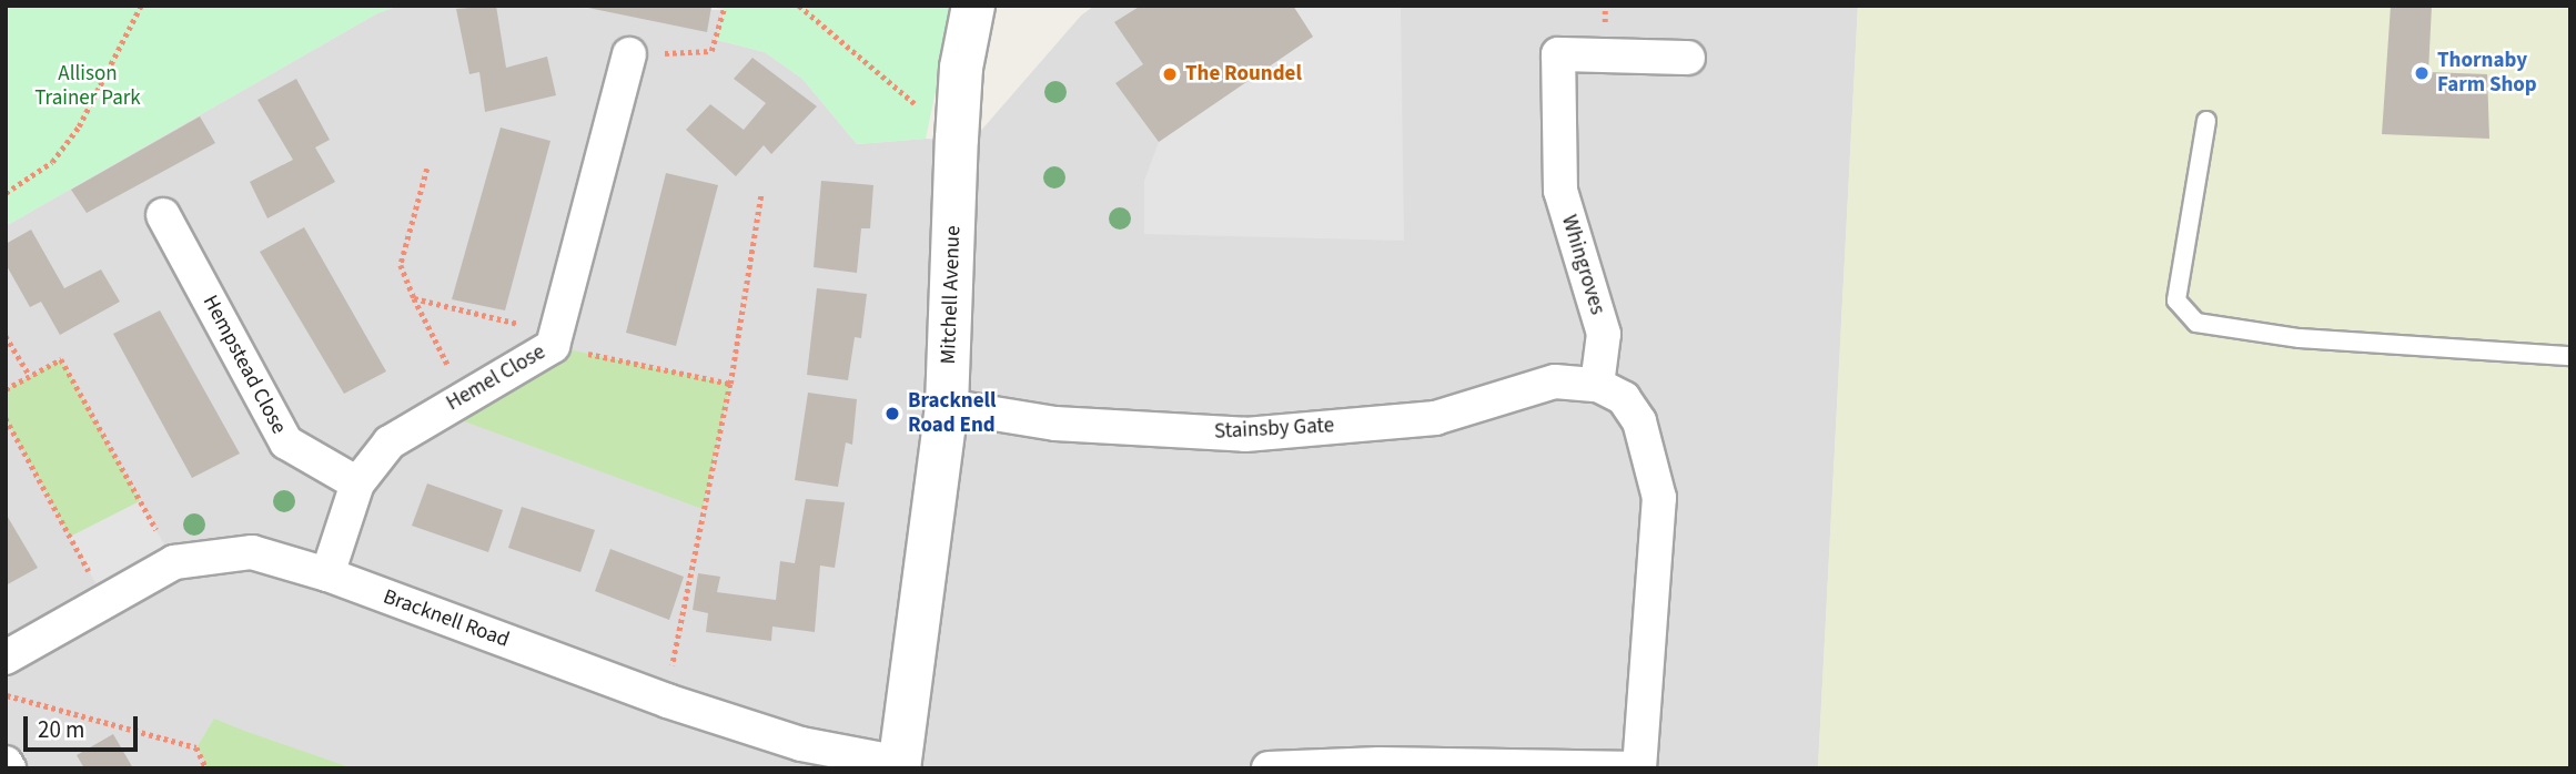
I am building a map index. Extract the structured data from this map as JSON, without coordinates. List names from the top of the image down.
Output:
{
  "streets": {
    "street": [
      "Whingroves",
      "Mitchell Avenue",
      "Hempstead Close",
      "Hemel Close",
      "Stainsby Gate",
      "Bracknell Road"
    ]
  },
  "crossings": [
    ["Whingroves", "Stainsby Gate"],
    ["Mitchell Avenue", "Stainsby Gate"],
    ["Mitchell Avenue", "Bracknell Road"],
    ["Hempstead Close", "Hemel Close"],
    ["Hemel Close", "Bracknell Road"]
  ],
  "parks": ["Allison Trainer Park"],
  "places": ["Thornaby Farm Shop", "The Roundel", "Bracknell Road End"],
  "scale_bar": "20 m"
}
